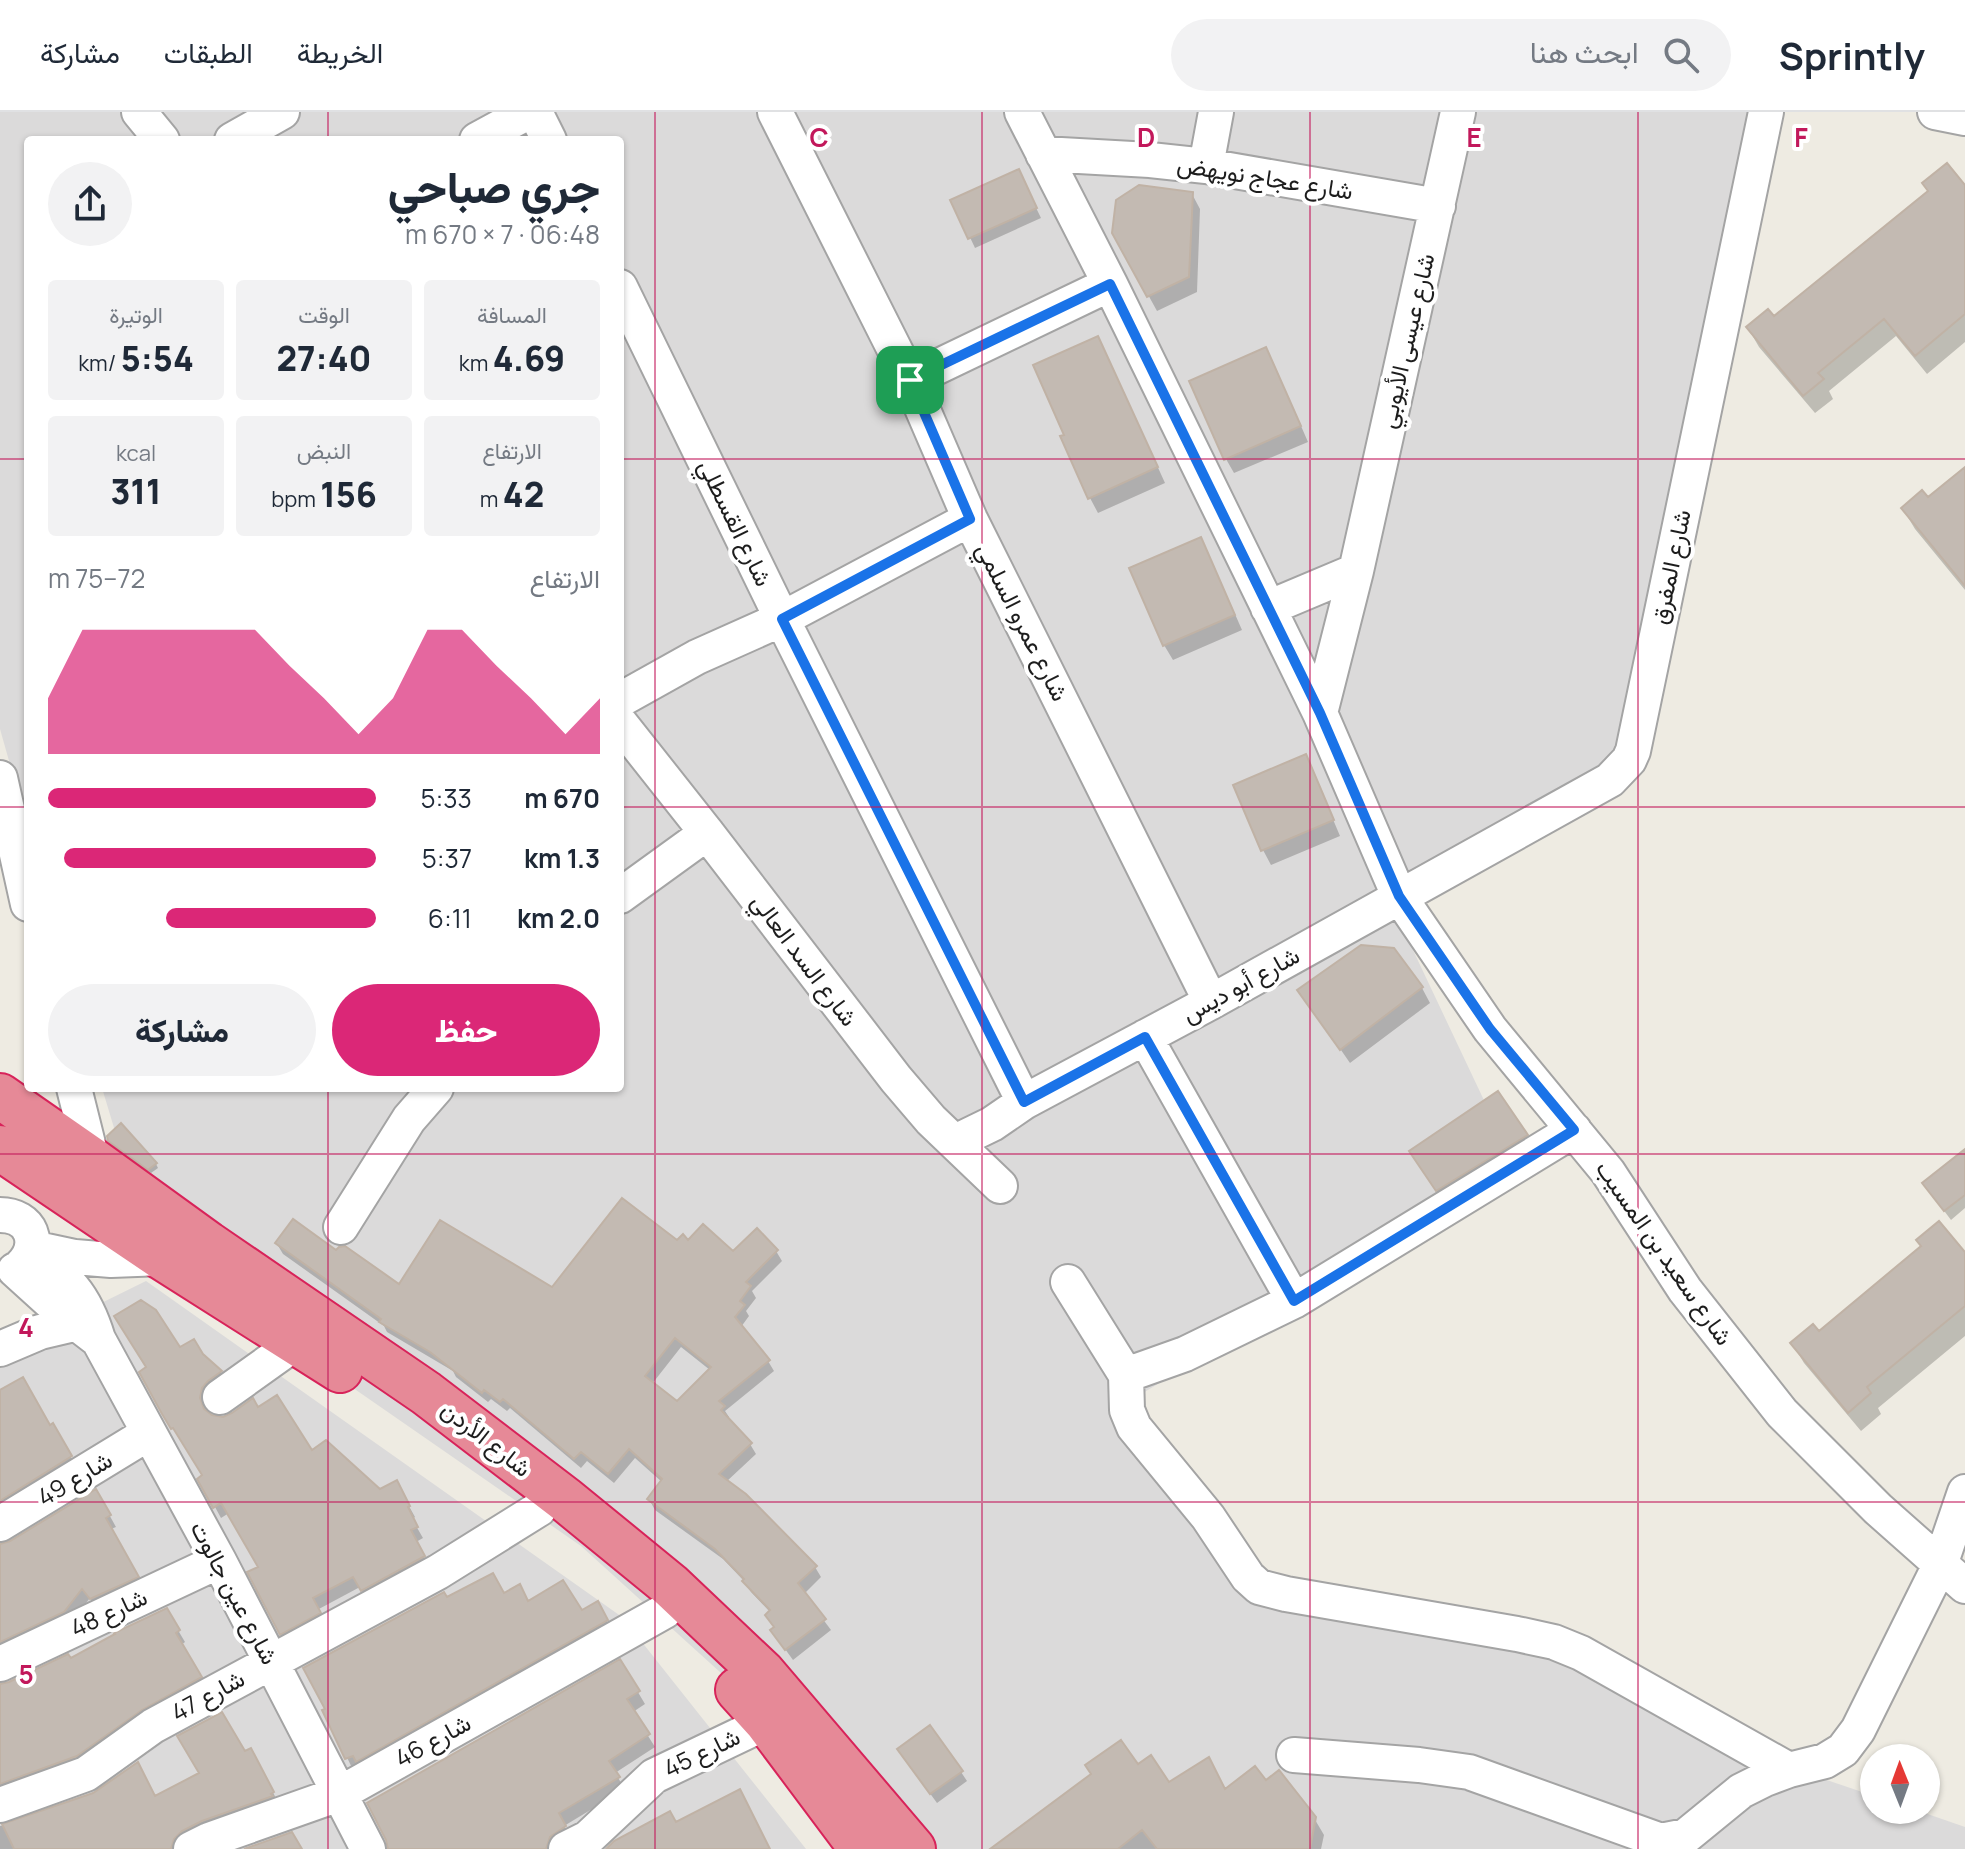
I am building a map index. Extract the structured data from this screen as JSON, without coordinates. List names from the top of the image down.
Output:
{
  "streets": {
    "highway": ["شارع الأردن"],
    "street": [
      "شارع عجاج نويهض",
      "شارع عيسى الأيوبي",
      "شارع القسطلي",
      "شارع المفرق",
      "شارع عمرو السلمي",
      "شارع السد العالي",
      "شارع أبو ديس",
      "شارع سعيد بن المسيب",
      "شارع 49",
      "شارع عين جالوت",
      "شارع 48",
      "شارع 47",
      "شارع 46",
      "شارع 45"
    ]
  },
  "crossings": [
    ["شارع عجاج نويهض", "شارع عيسى الأيوبي"],
    ["شارع عجاج نويهض", "شارع سعيد بن المسيب"],
    ["شارع عيسى الأيوبي", "شارع سعيد بن المسيب"],
    ["شارع القسطلي", "شارع أبو ديس"],
    ["شارع المفرق", "شارع أبو ديس"],
    ["شارع المفرق", "شارع سعيد بن المسيب"],
    ["شارع عمرو السلمي", "شارع أبو ديس"],
    ["شارع السد العالي", "شارع أبو ديس"],
    ["شارع أبو ديس", "شارع سعيد بن المسيب"],
    ["شارع الأردن", "شارع 47"],
    ["شارع الأردن", "شارع 46"],
    ["شارع الأردن", "شارع 45"],
    ["شارع 49", "شارع عين جالوت"],
    ["شارع عين جالوت", "شارع 48"],
    ["شارع عين جالوت", "شارع 47"],
    ["شارع عين جالوت", "شارع 46"]
  ],
  "north": "top",
  "page": {
    "header": "Sprintly",
    "search": "ابحث هنا",
    "nav": ["الخريطة", "الطبقات", "مشاركة"],
    "heading": ["جري صباحي", "06:48 · 7 × 670 m"],
    "stats": [
      ["المسافة", "4.69 km"],
      ["الوقت", "27:40"],
      ["الوتيرة", "5:54 /km"],
      ["الارتفاع", "42 m"],
      ["النبض", "156 bpm"],
      ["kcal", "311"]
    ],
    "chart": ["الارتفاع", "72–75 m"],
    "list": [
      {
        "name": "670 m",
        "note": "5:33"
      },
      {
        "name": "1.3 km",
        "note": "5:37"
      },
      {
        "name": "2.0 km",
        "note": "6:11"
      }
    ],
    "buttons": ["حفظ", "مشاركة"]
  },
  "grid": {
    "columns": [
      "C",
      "D",
      "E",
      "F"
    ],
    "rows": ["4", "5"]
  }
}
